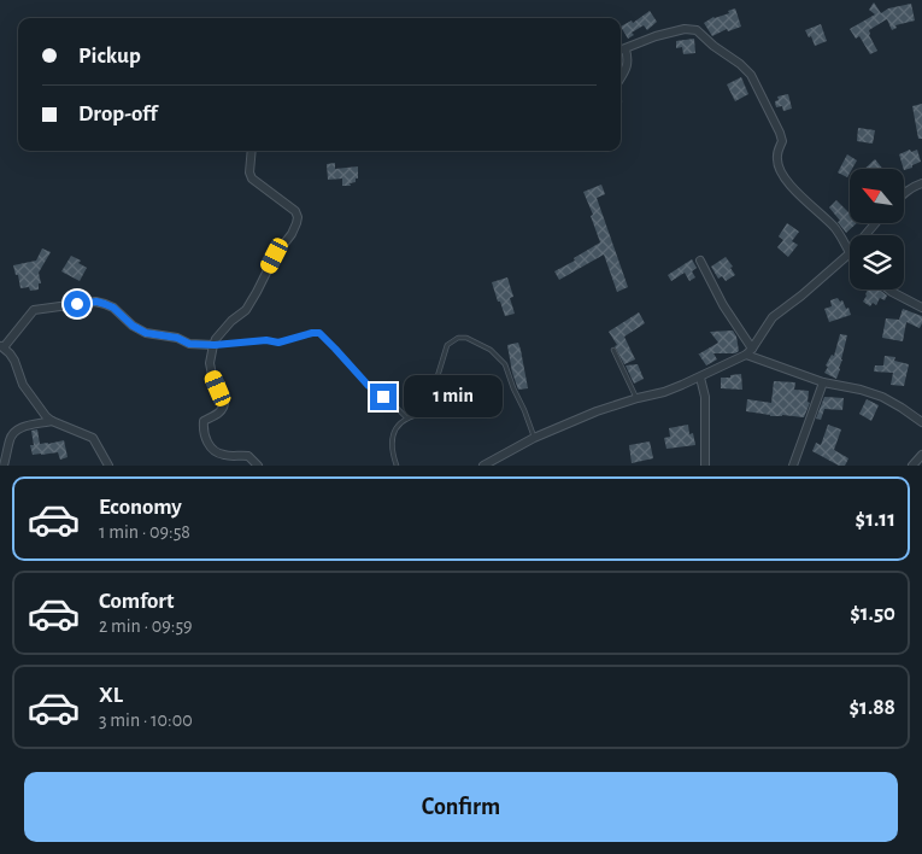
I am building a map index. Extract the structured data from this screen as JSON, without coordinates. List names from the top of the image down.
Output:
{
  "north": "top left",
  "page": {
    "banner": ["Pickup", "Drop-off"],
    "bubble": "1 min",
    "list": [
      {
        "name": "Economy",
        "note": "1 min · 09:58",
        "value": "$1.11"
      },
      {
        "name": "Comfort",
        "note": "2 min · 09:59",
        "value": "$1.50"
      },
      {
        "name": "XL",
        "note": "3 min · 10:00",
        "value": "$1.88"
      }
    ],
    "buttons": "Confirm"
  }
}
